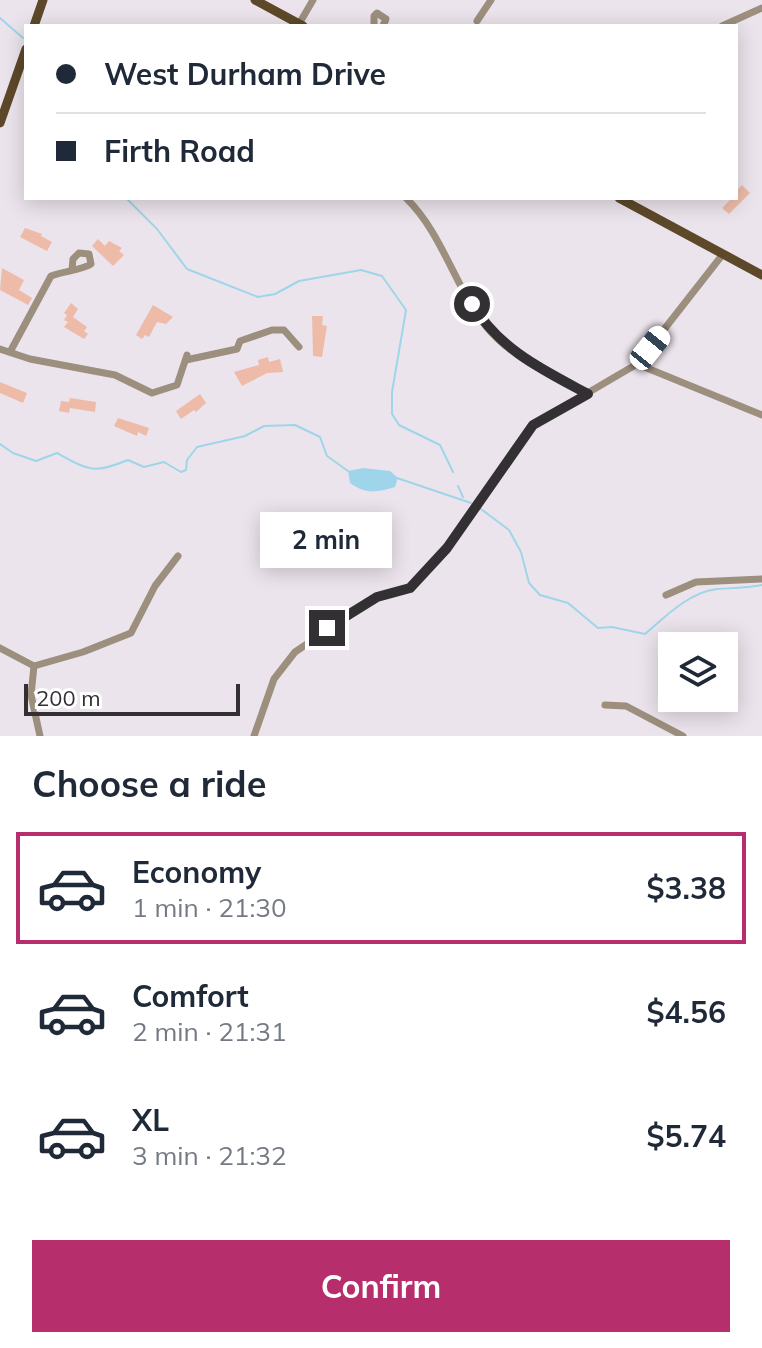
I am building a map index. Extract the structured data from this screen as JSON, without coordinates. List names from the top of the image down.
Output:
{
  "scale_bar": "200 m",
  "page": {
    "banner": ["West Durham Drive", "Firth Road"],
    "bubble": "2 min",
    "scale": "200 m",
    "heading": "Choose a ride",
    "list": [
      {
        "name": "Economy",
        "note": "1 min · 21:30",
        "value": "$3.38"
      },
      {
        "name": "Comfort",
        "note": "2 min · 21:31",
        "value": "$4.56"
      },
      {
        "name": "XL",
        "note": "3 min · 21:32",
        "value": "$5.74"
      }
    ],
    "buttons": "Confirm"
  }
}
